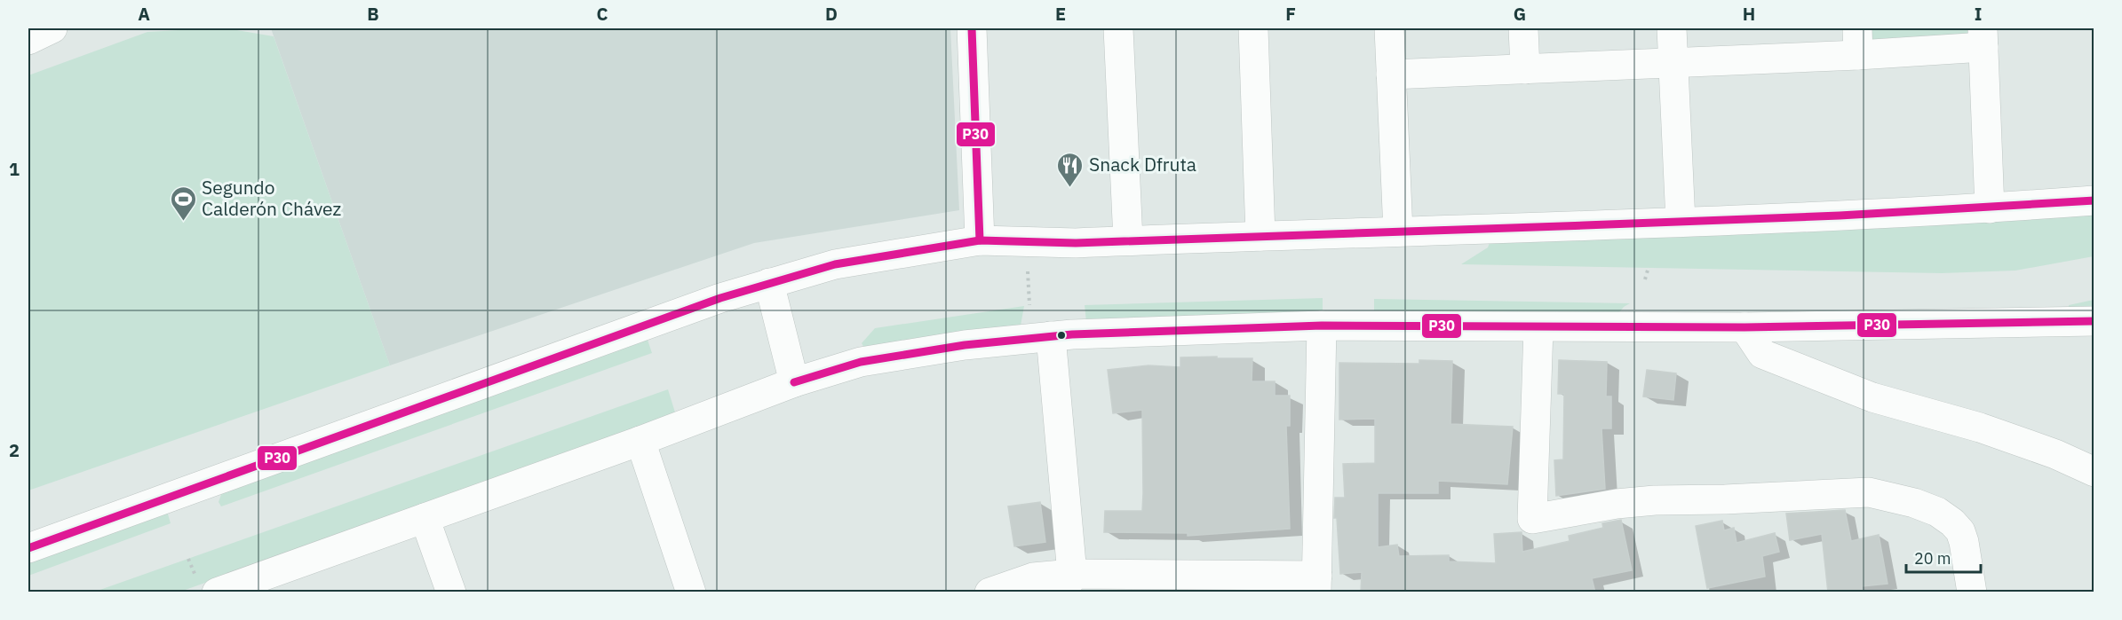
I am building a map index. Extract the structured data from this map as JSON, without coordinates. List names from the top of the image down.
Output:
{
  "places": {
    "restaurant": ["Snack Dfruta"],
    "sports": ["Segundo Calderón Chávez"]
  },
  "lines": ["transit line P30"],
  "scale_bar": "20 m",
  "grid": {
    "columns": [
      "A",
      "B",
      "C",
      "D",
      "E",
      "F",
      "G",
      "H",
      "I"
    ],
    "rows": ["1", "2"]
  }
}
